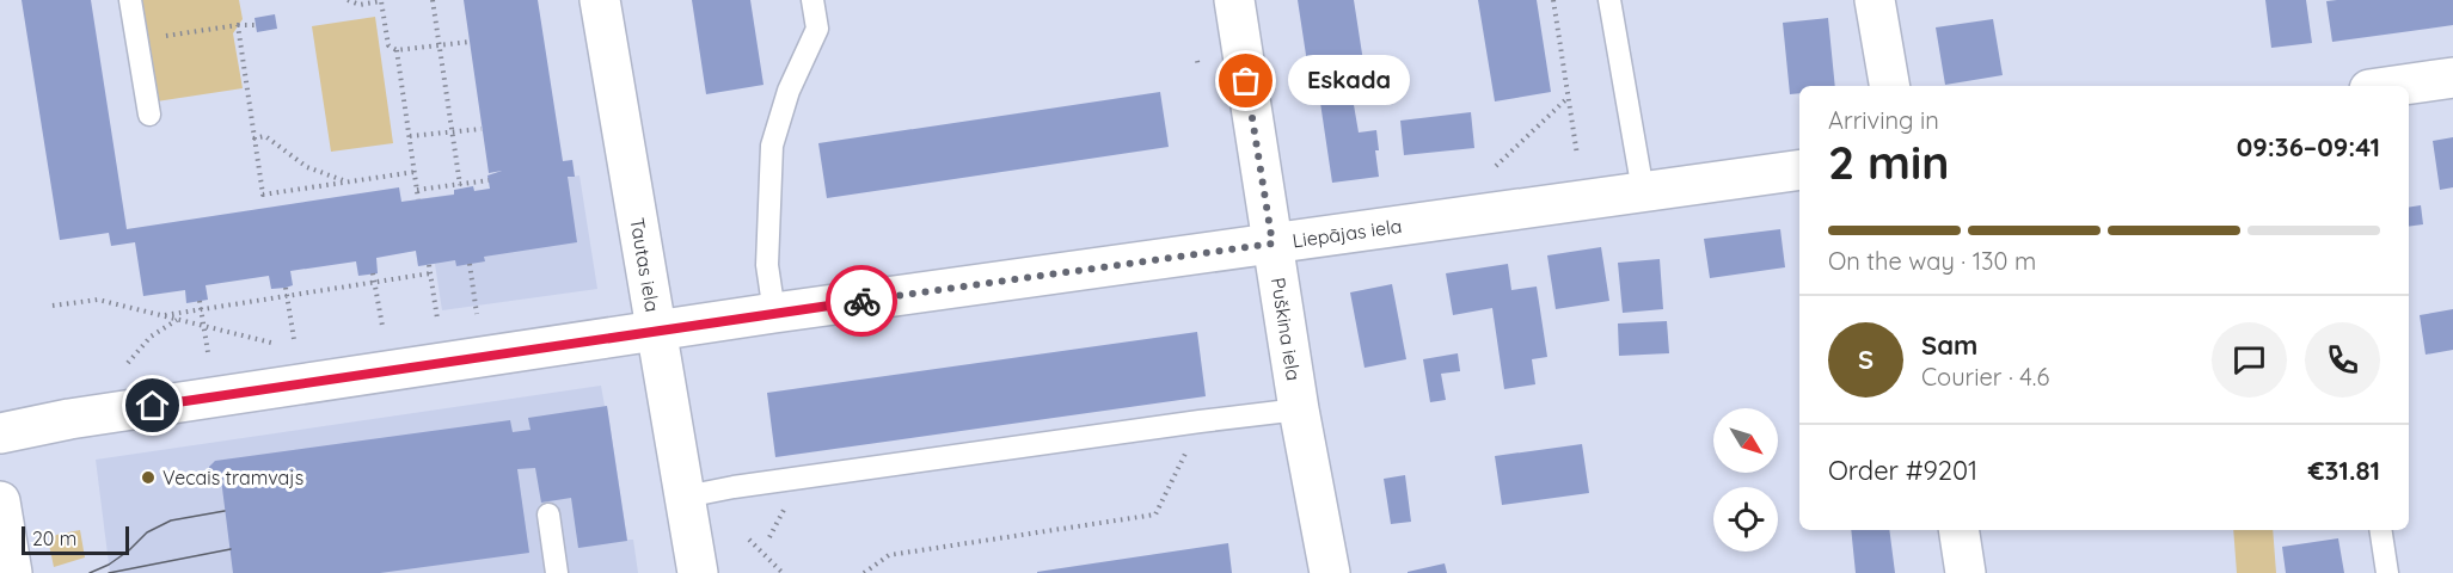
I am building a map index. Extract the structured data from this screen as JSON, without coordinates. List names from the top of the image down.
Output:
{
  "streets": {
    "street": ["Liepājas iela", "Tautas iela", "Puškina iela"]
  },
  "crossings": [
    ["Liepājas iela", "Tautas iela"],
    ["Liepājas iela", "Puškina iela"]
  ],
  "places": ["Eskada", "Vecais tramvajs"],
  "scale_bar": "20 m",
  "north": "bottom right",
  "page": {
    "bubble": "Eskada",
    "heading": ["2 min", "Arriving in", "09:36–09:41"],
    "panel": [
      "Sam",
      "Courier · 4.6",
      "Order #9201",
      "€31.81"
    ],
    "bar": "On the way · 130 m",
    "round": "S",
    "scale": "20 m"
  }
}
